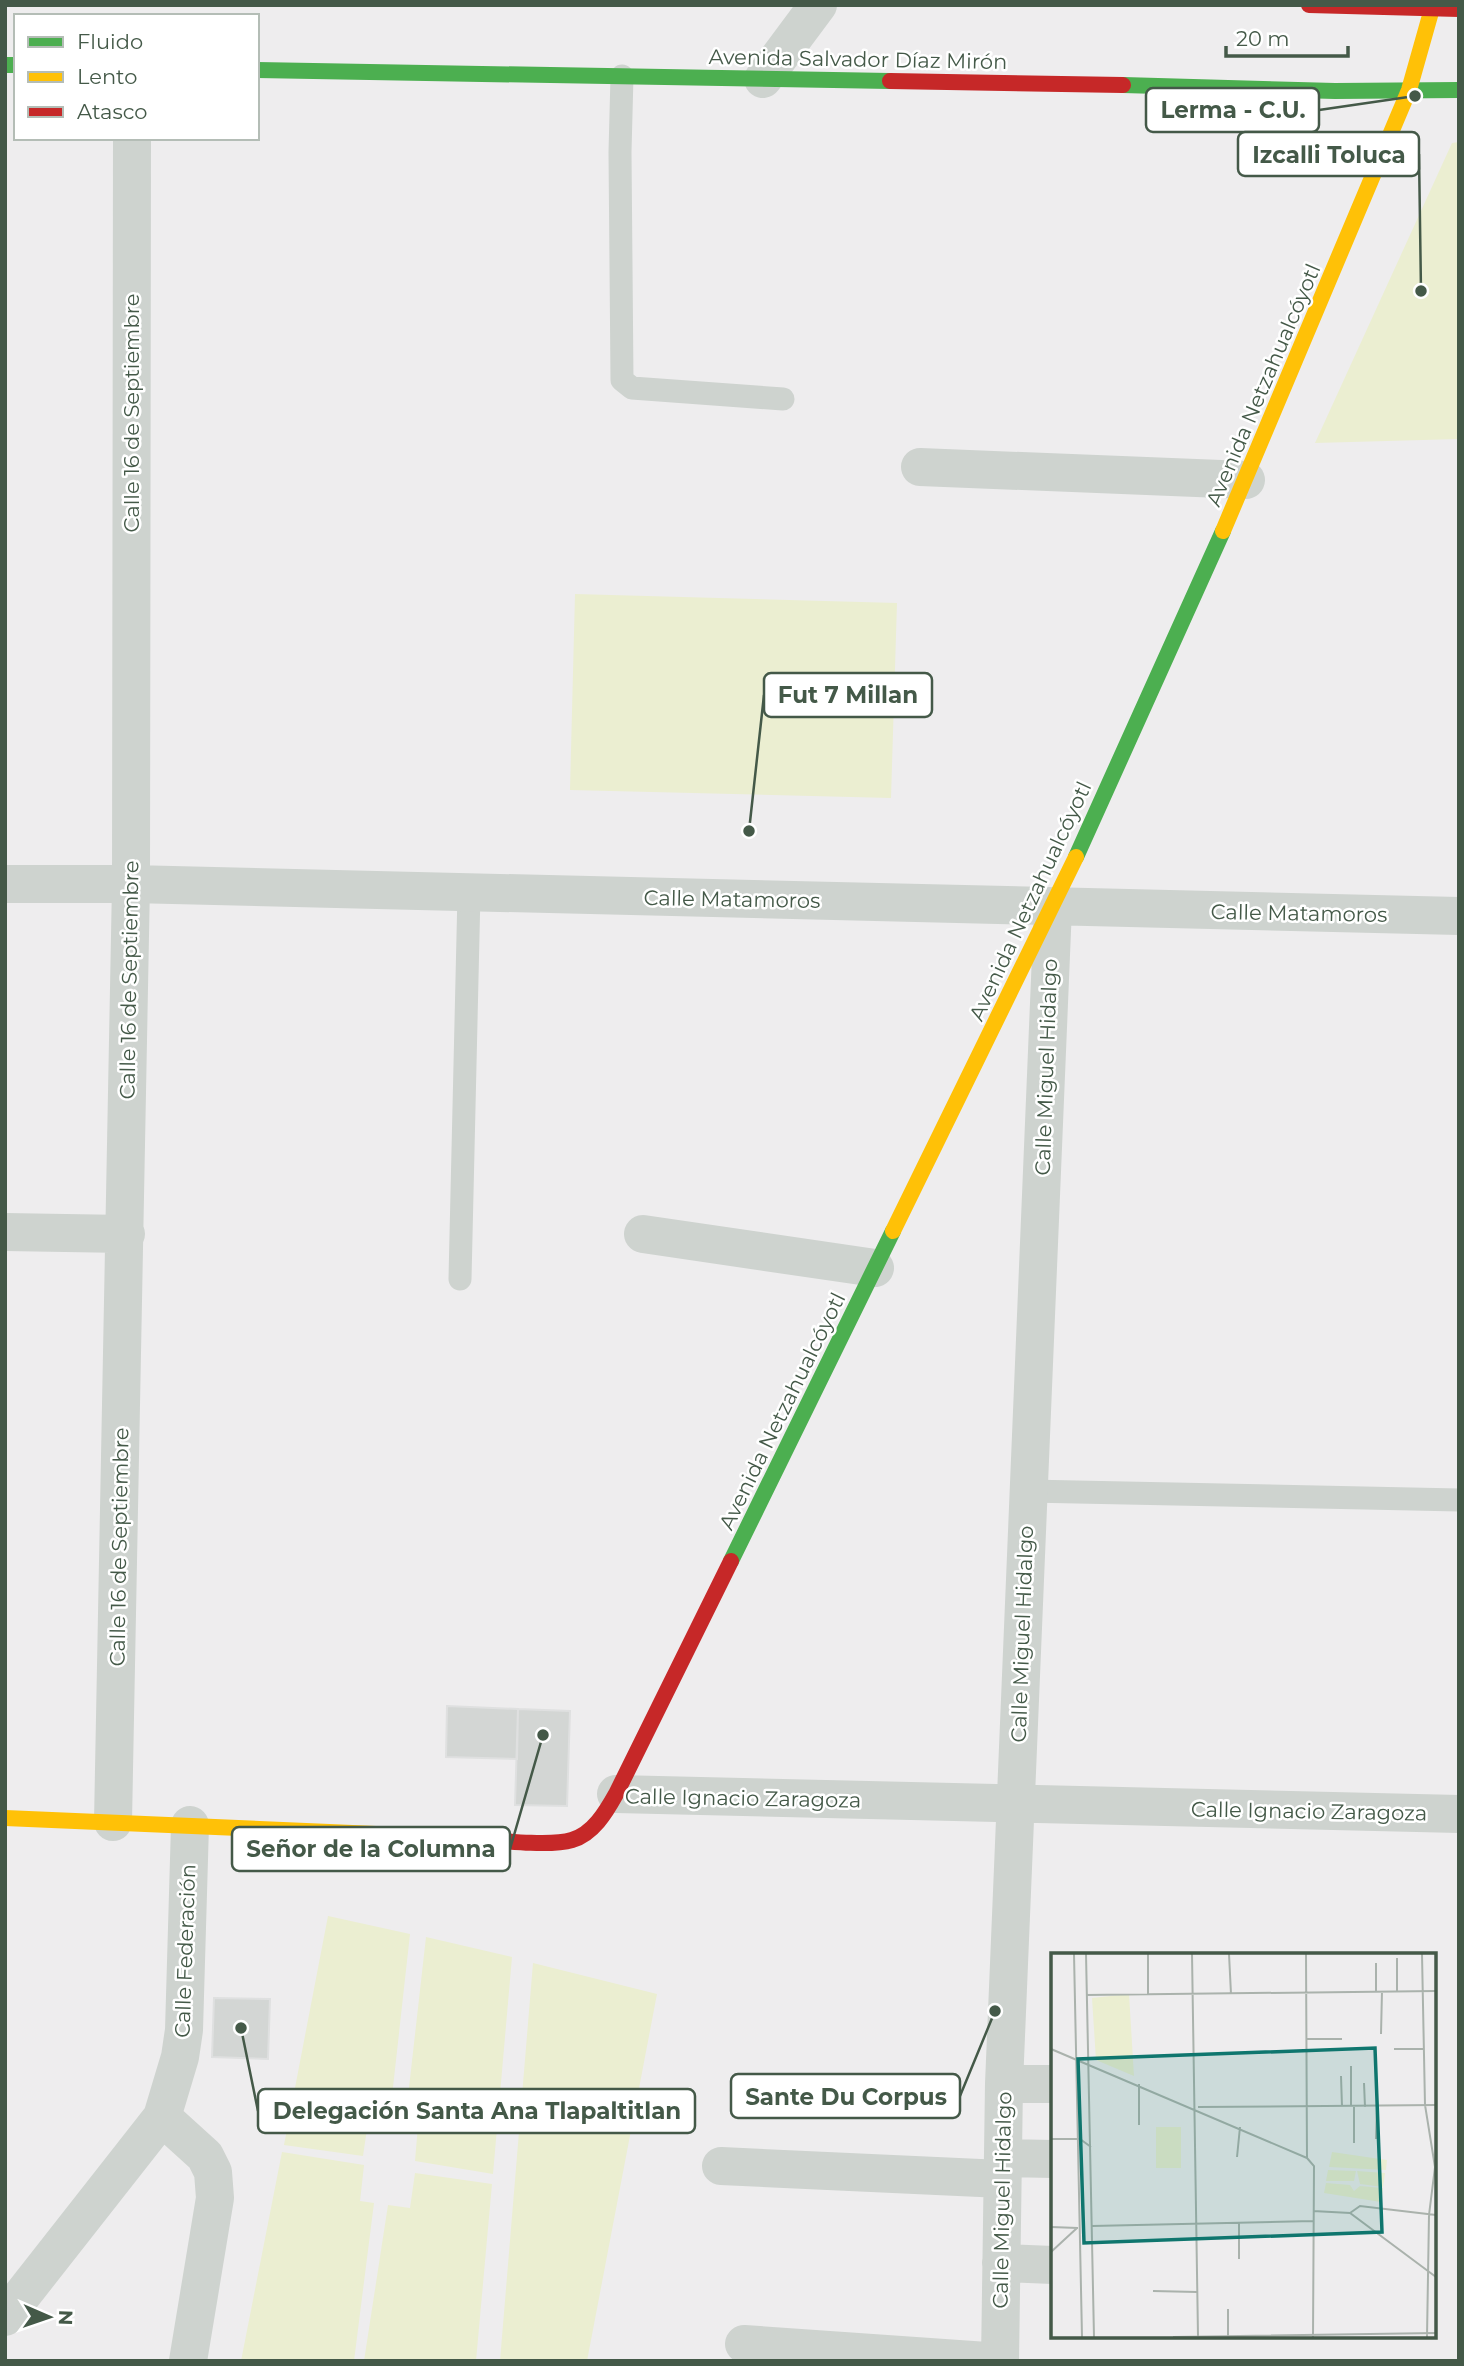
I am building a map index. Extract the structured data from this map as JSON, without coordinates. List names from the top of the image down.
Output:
{
  "streets": {
    "street": [
      "Avenida Salvador Díaz Mirón",
      "Avenida Netzahualcóyotl",
      "Calle 16 de Septiembre",
      "Calle Matamoros",
      "Calle Miguel Hidalgo",
      "Calle Ignacio Zaragoza",
      "Calle Federación"
    ]
  },
  "crossings": [
    ["Avenida Salvador Díaz Mirón", "Avenida Netzahualcóyotl"],
    ["Avenida Netzahualcóyotl", "Calle Matamoros"],
    ["Avenida Netzahualcóyotl", "Calle Miguel Hidalgo"],
    ["Avenida Netzahualcóyotl", "Calle Ignacio Zaragoza"],
    ["Calle 16 de Septiembre", "Calle Matamoros"],
    ["Calle 16 de Septiembre", "Calle Ignacio Zaragoza"],
    ["Calle Matamoros", "Calle Miguel Hidalgo"],
    ["Calle Miguel Hidalgo", "Calle Ignacio Zaragoza"],
    ["Calle Ignacio Zaragoza", "Calle Federación"]
  ],
  "places": [
    "Lerma - C.U.",
    "Izcalli Toluca",
    "Fut 7 Millan",
    "Señor de la Columna",
    "Sante Du Corpus",
    "Delegación Santa Ana Tlapaltitlan"
  ],
  "legend": ["Fluido", "Lento", "Atasco"],
  "scale_bar": "20 m",
  "north": "right"
}
